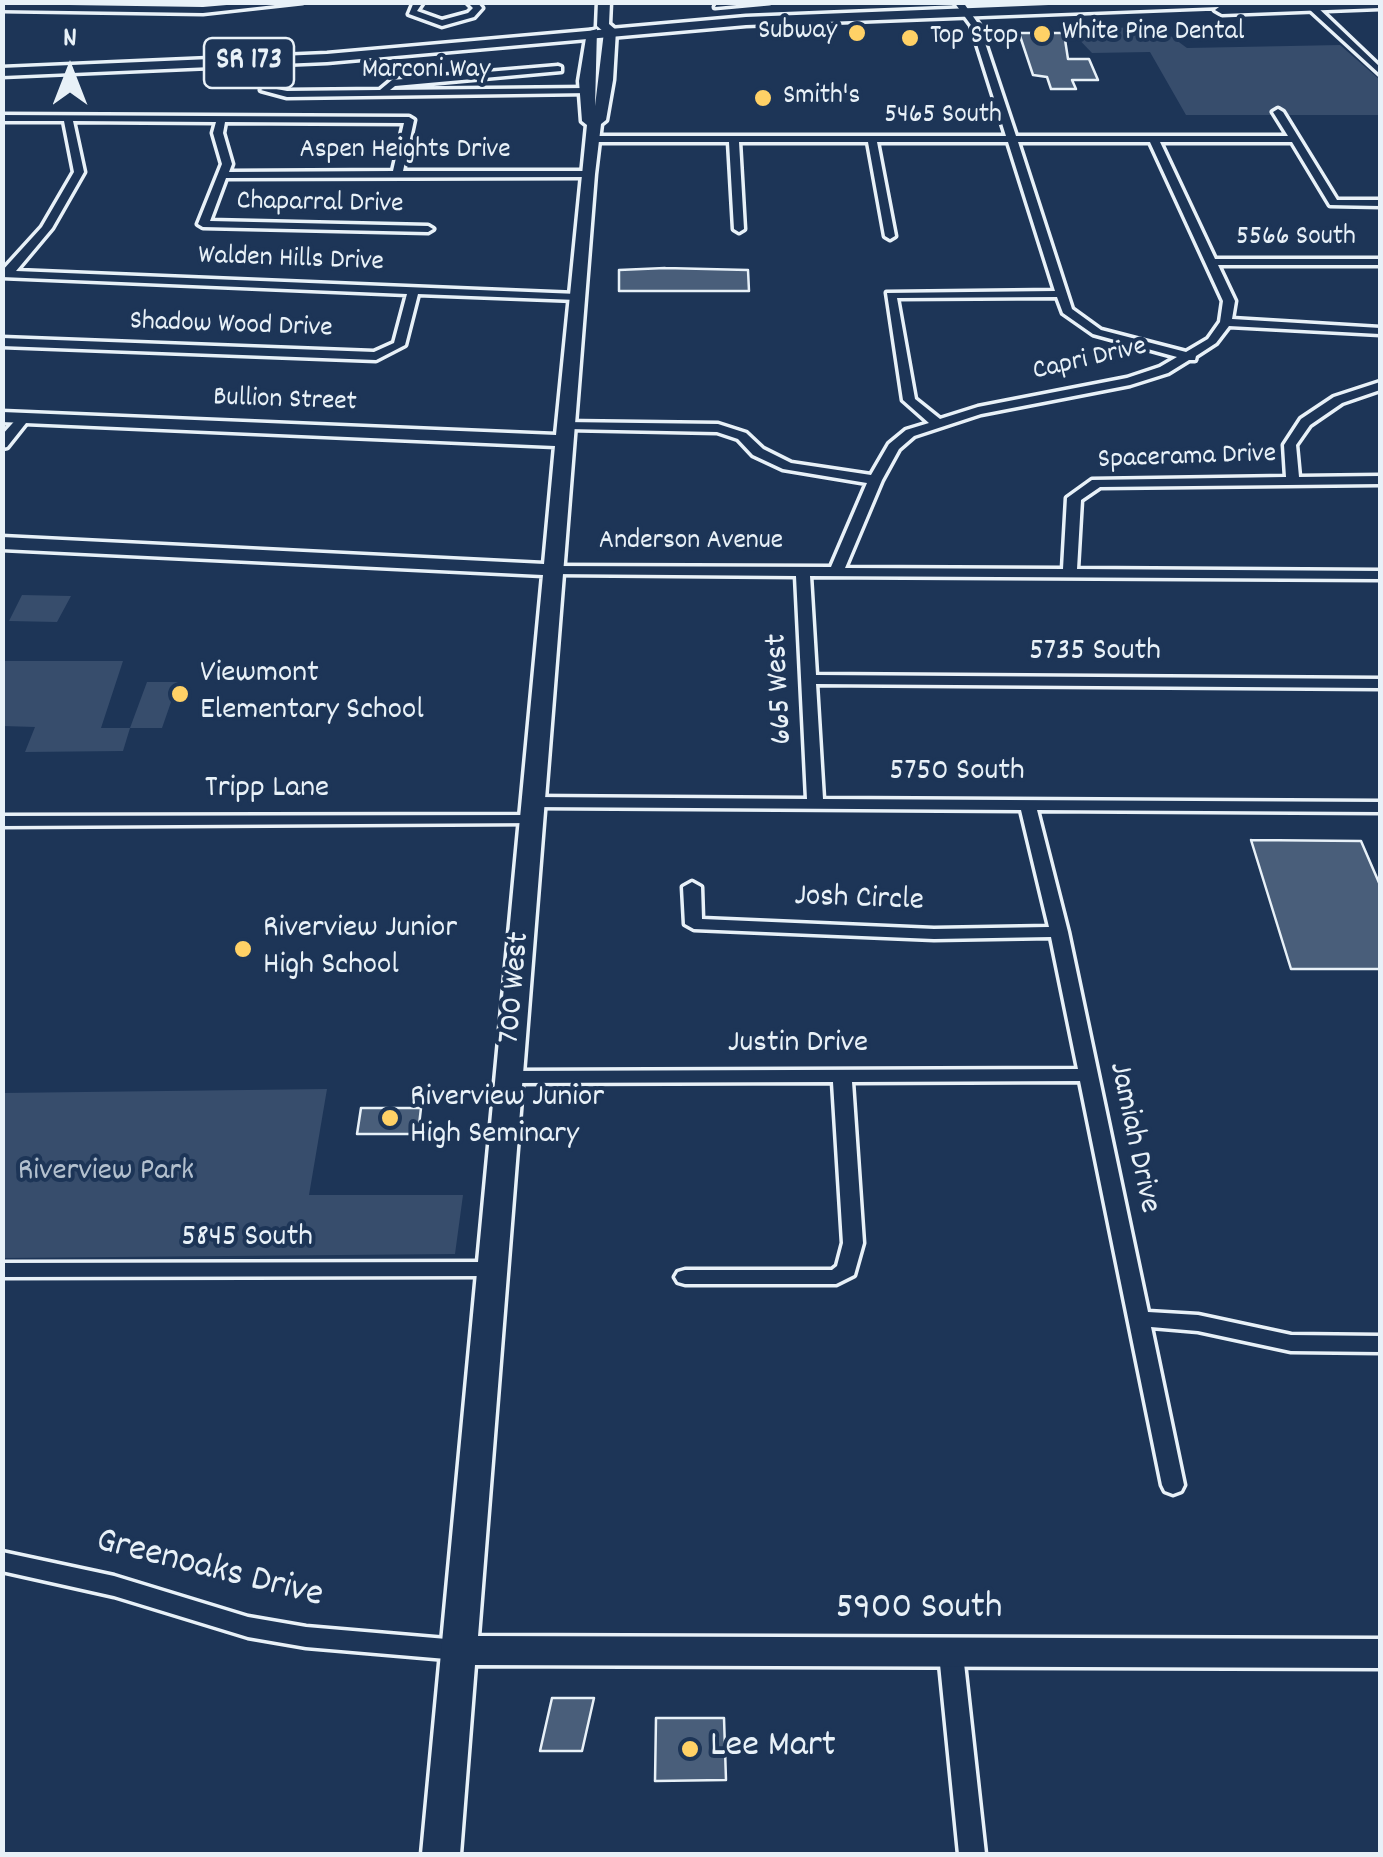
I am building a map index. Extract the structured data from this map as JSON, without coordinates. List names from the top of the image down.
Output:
{
  "streets": {
    "main road": [
      "SR 173",
      "Bullion Street",
      "Anderson Avenue",
      "700 West",
      "5900 South"
    ],
    "street": [
      "Marconi Way",
      "5465 South",
      "Aspen Heights Drive",
      "Chaparral Drive",
      "5566 South",
      "Walden Hills Drive",
      "Shadow Wood Drive",
      "Capri Drive",
      "Spacerama Drive",
      "5735 South",
      "665 West",
      "5750 South",
      "Tripp Lane",
      "Josh Circle",
      "Justin Drive",
      "Jamiah Drive",
      "5845 South",
      "Greenoaks Drive"
    ]
  },
  "crossings": [
    ["SR 173", "700 West"],
    ["Marconi Way", "700 West"],
    ["5465 South", "700 West"],
    ["Aspen Heights Drive", "Chaparral Drive"],
    ["Aspen Heights Drive", "700 West"],
    ["Walden Hills Drive", "Shadow Wood Drive"],
    ["Walden Hills Drive", "700 West"],
    ["Capri Drive", "Anderson Avenue"],
    ["Bullion Street", "700 West"],
    ["Spacerama Drive", "Anderson Avenue"],
    ["Anderson Avenue", "665 West"],
    ["Anderson Avenue", "700 West"],
    ["5735 South", "665 West"],
    ["665 West", "5750 South"],
    ["5750 South", "Tripp Lane"],
    ["5750 South", "700 West"],
    ["5750 South", "Jamiah Drive"],
    ["Tripp Lane", "700 West"],
    ["Josh Circle", "Jamiah Drive"],
    ["700 West", "Justin Drive"],
    ["700 West", "5845 South"],
    ["700 West", "Greenoaks Drive"],
    ["700 West", "5900 South"],
    ["Justin Drive", "Jamiah Drive"],
    ["Greenoaks Drive", "5900 South"]
  ],
  "parks": ["Riverview Park"],
  "places": [
    "Subway",
    "White Pine Dental",
    "Top Stop",
    "Smith's",
    "Viewmont Elementary School",
    "Riverview Junior High School",
    "Riverview Junior High Seminary",
    "Lee Mart"
  ],
  "north": "top"
}
